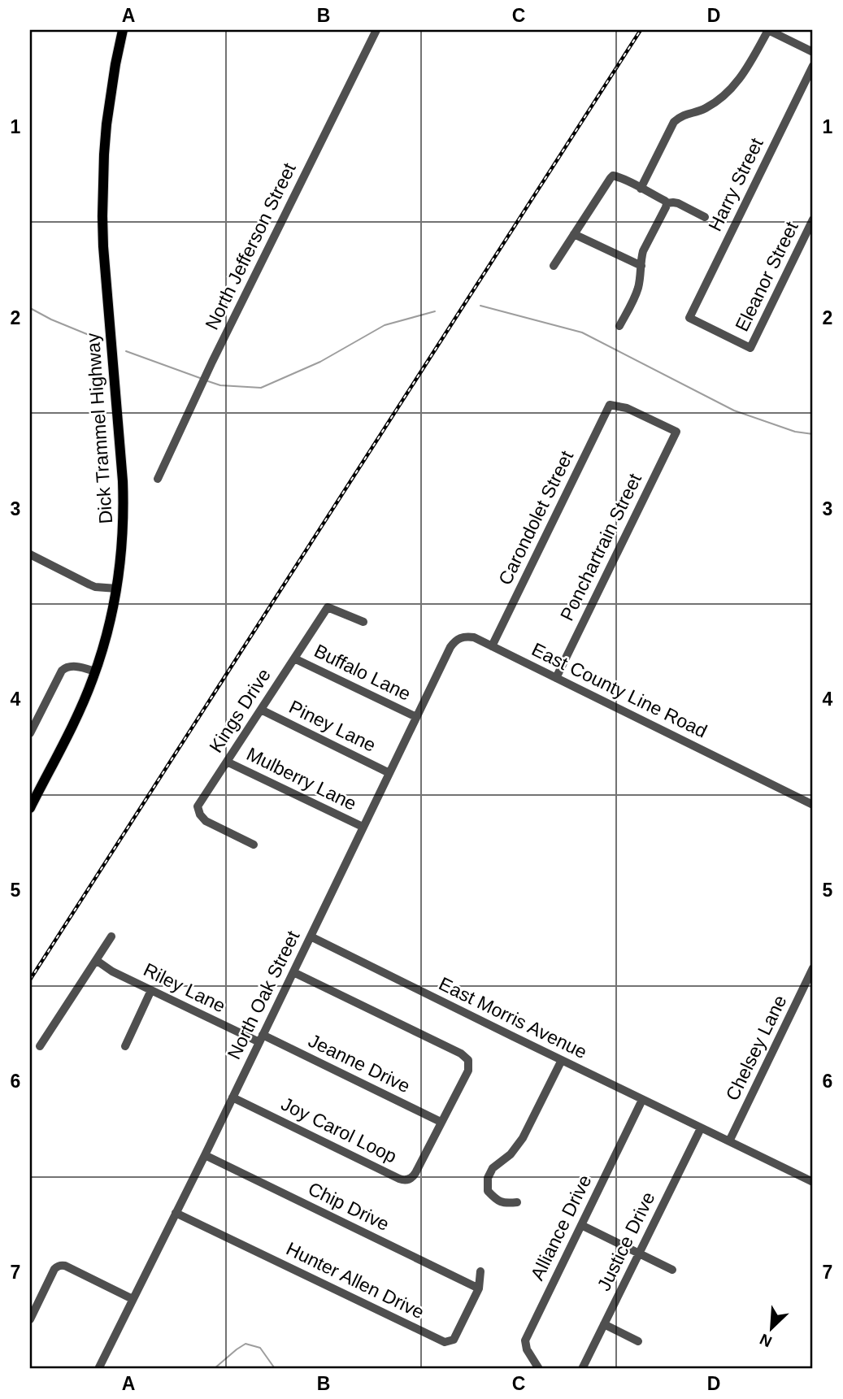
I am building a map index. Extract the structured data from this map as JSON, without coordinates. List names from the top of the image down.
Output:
{
  "streets": {
    "main road": ["Dick Trammel Highway"],
    "street": [
      "Harry Street",
      "North Jefferson Street",
      "Eleanor Street",
      "Carondolet Street",
      "Ponchartrain Street",
      "Buffalo Lane",
      "East County Line Road",
      "Kings Drive",
      "Piney Lane",
      "Mulberry Lane",
      "Riley Lane",
      "North Oak Street",
      "East Morris Avenue",
      "Chelsey Lane",
      "Jeanne Drive",
      "Joy Carol Loop",
      "Chip Drive",
      "Alliance Drive",
      "Justice Drive",
      "Hunter Allen Drive"
    ]
  },
  "crossings": [
    ["Harry Street", "Eleanor Street"],
    ["Carondolet Street", "Ponchartrain Street"],
    ["Carondolet Street", "East County Line Road"],
    ["Ponchartrain Street", "East County Line Road"],
    ["Buffalo Lane", "Kings Drive"],
    ["Buffalo Lane", "North Oak Street"],
    ["East County Line Road", "North Oak Street"],
    ["Kings Drive", "Piney Lane"],
    ["Kings Drive", "Mulberry Lane"],
    ["Piney Lane", "North Oak Street"],
    ["Mulberry Lane", "North Oak Street"],
    ["Riley Lane", "North Oak Street"],
    ["Riley Lane", "Jeanne Drive"],
    ["North Oak Street", "East Morris Avenue"],
    ["North Oak Street", "Jeanne Drive"],
    ["North Oak Street", "Joy Carol Loop"],
    ["North Oak Street", "Chip Drive"],
    ["North Oak Street", "Hunter Allen Drive"],
    ["East Morris Avenue", "Chelsey Lane"],
    ["East Morris Avenue", "Alliance Drive"],
    ["East Morris Avenue", "Justice Drive"],
    ["Jeanne Drive", "Joy Carol Loop"],
    ["Chip Drive", "Hunter Allen Drive"]
  ],
  "north": "bottom left",
  "grid": {
    "columns": [
      "A",
      "B",
      "C",
      "D"
    ],
    "rows": [
      "1",
      "2",
      "3",
      "4",
      "5",
      "6",
      "7"
    ]
  }
}
